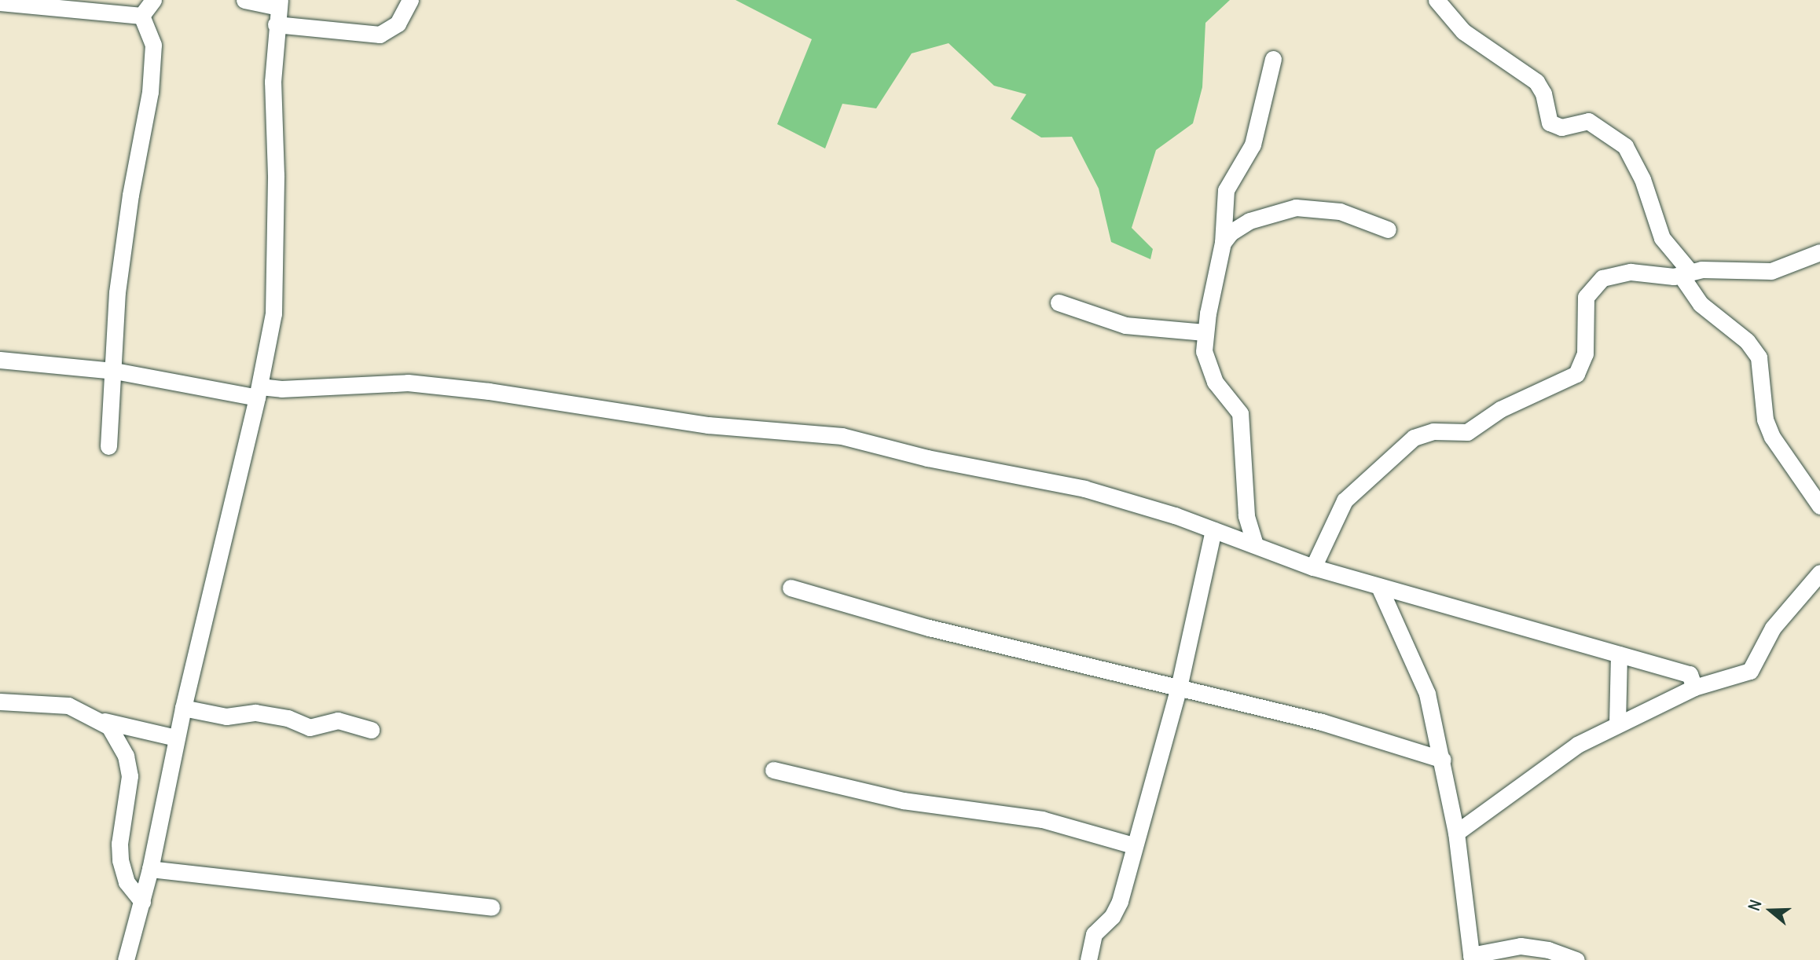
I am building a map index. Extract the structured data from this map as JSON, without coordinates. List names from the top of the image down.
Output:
{
  "north": "left"
}
